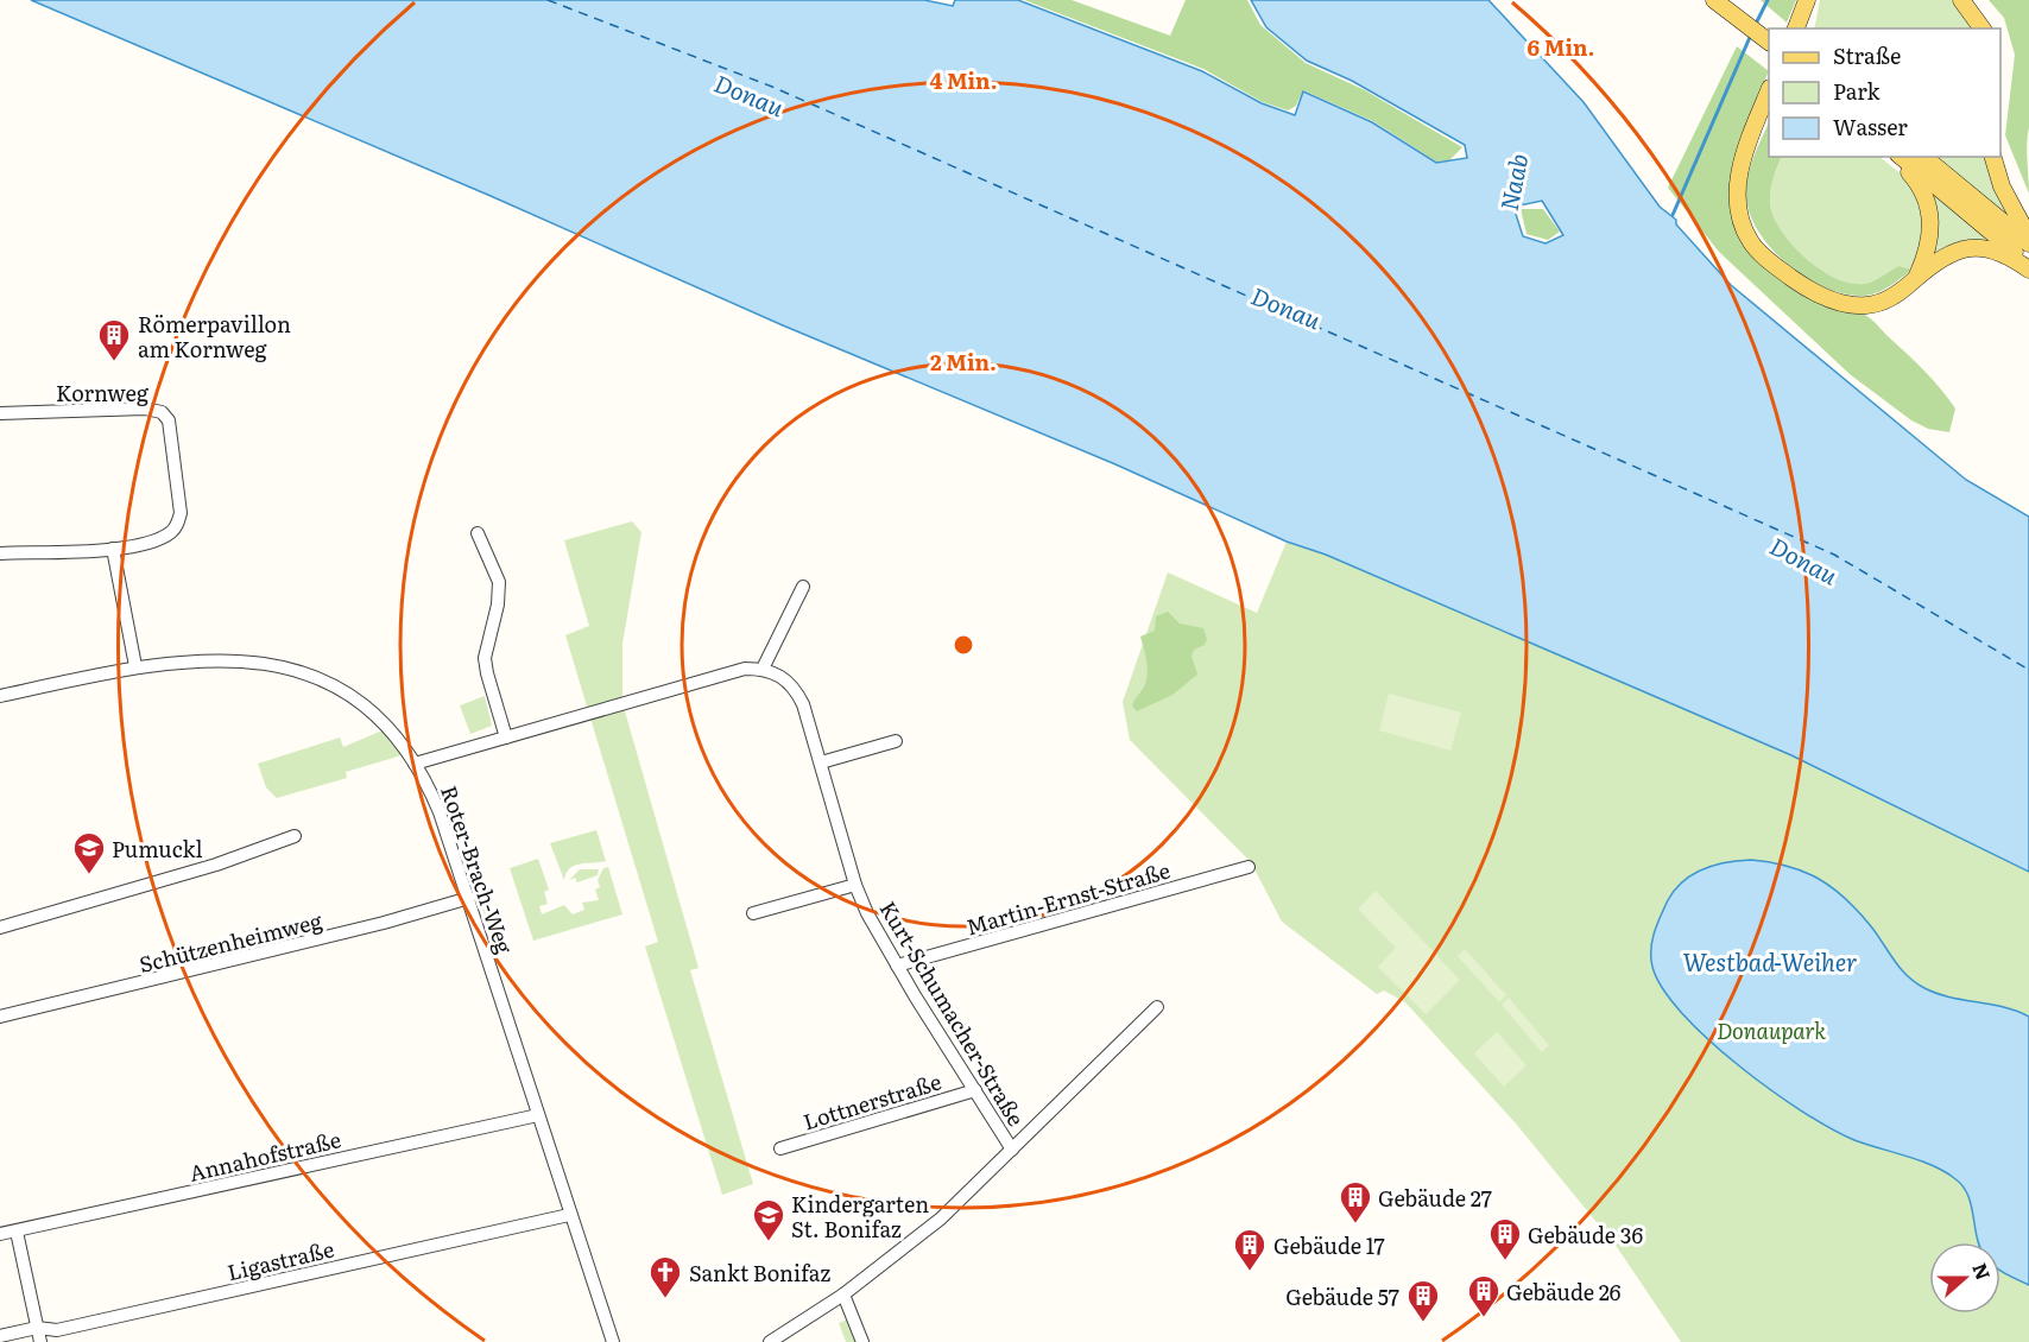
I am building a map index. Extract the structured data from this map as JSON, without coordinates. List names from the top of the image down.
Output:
{
  "streets": {
    "street": [
      "Kornweg",
      "Roter-Brach-Weg",
      "Martin-Ernst-Straße",
      "Schützenheimweg",
      "Kurt-Schumacher-Straße",
      "Lottnerstraße",
      "Annahofstraße",
      "Ligastraße"
    ]
  },
  "crossings": [
    ["Roter-Brach-Weg", "Schützenheimweg"],
    ["Roter-Brach-Weg", "Annahofstraße"],
    ["Roter-Brach-Weg", "Ligastraße"],
    ["Martin-Ernst-Straße", "Kurt-Schumacher-Straße"],
    ["Kurt-Schumacher-Straße", "Lottnerstraße"]
  ],
  "water": ["Donau", "Naab", "Westbad-Weiher"],
  "parks": ["Donaupark"],
  "places": {
    "building": [
      "Römerpavillon am Kornweg",
      "Gebäude 27",
      "Gebäude 36",
      "Gebäude 17",
      "Gebäude 26",
      "Gebäude 57"
    ],
    "school or university": ["Pumuckl", "Kindergarten St. Bonifaz"],
    "church": ["Sankt Bonifaz"]
  },
  "legend": ["Straße", "Park", "Wasser"],
  "north": "right",
  "rings": ["6 Min.", "4 Min.", "2 Min."]
}
